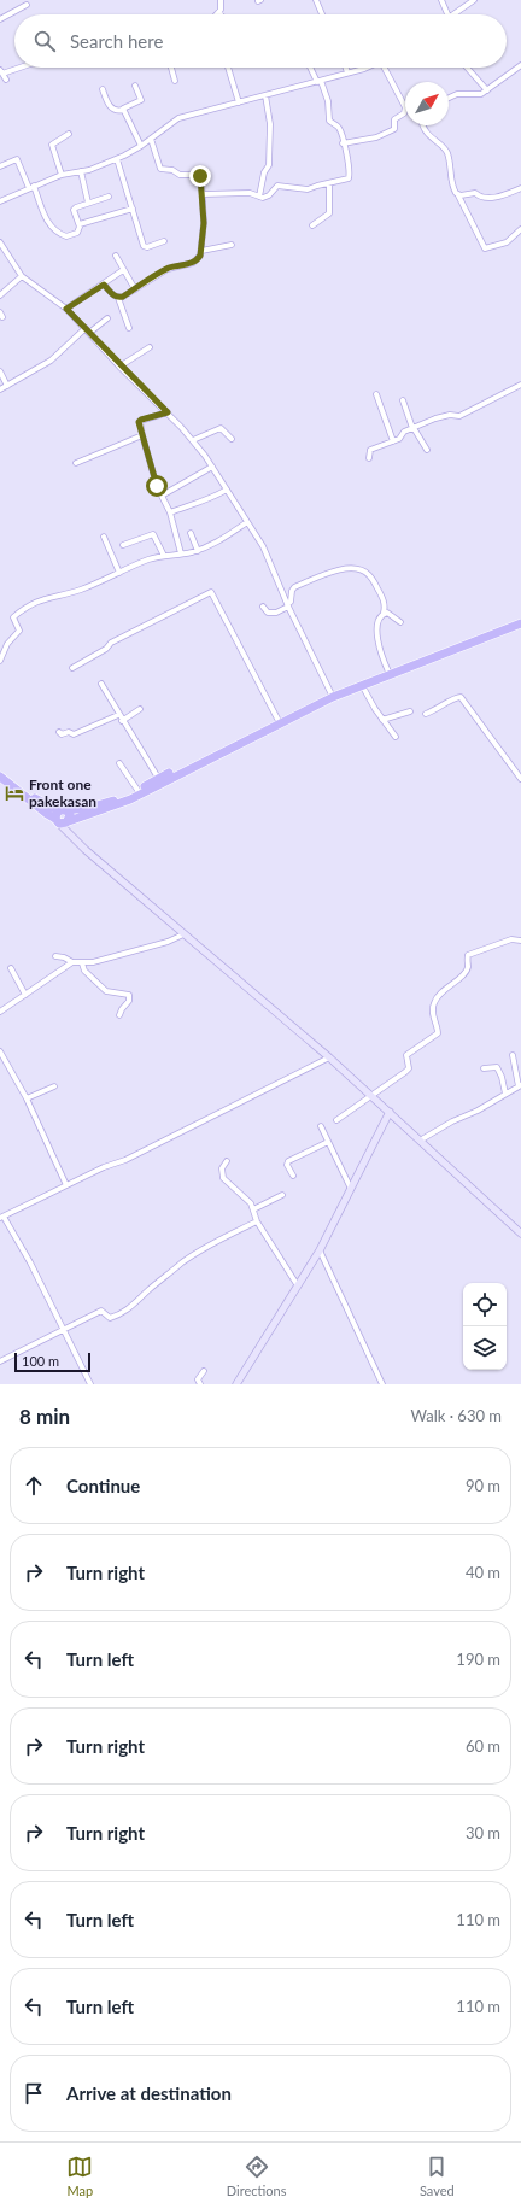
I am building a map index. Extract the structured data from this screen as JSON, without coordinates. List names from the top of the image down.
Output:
{
  "places": {
    "hotel": ["Front one pakekasan"]
  },
  "scale_bar": "100 m",
  "north": "top right",
  "page": {
    "search": "Search here",
    "scale": "100 m",
    "heading": ["8 min", "Walk · 630 m"],
    "list": [
      ["Continue", "90 m"],
      ["Turn right", "40 m"],
      ["Turn left", "190 m"],
      ["Turn right", "60 m"],
      ["Turn right", "30 m"],
      ["Turn left", "110 m"],
      ["Turn left", "110 m"],
      "Arrive at destination"
    ],
    "nav": ["Map", "Directions", "Saved"]
  }
}
